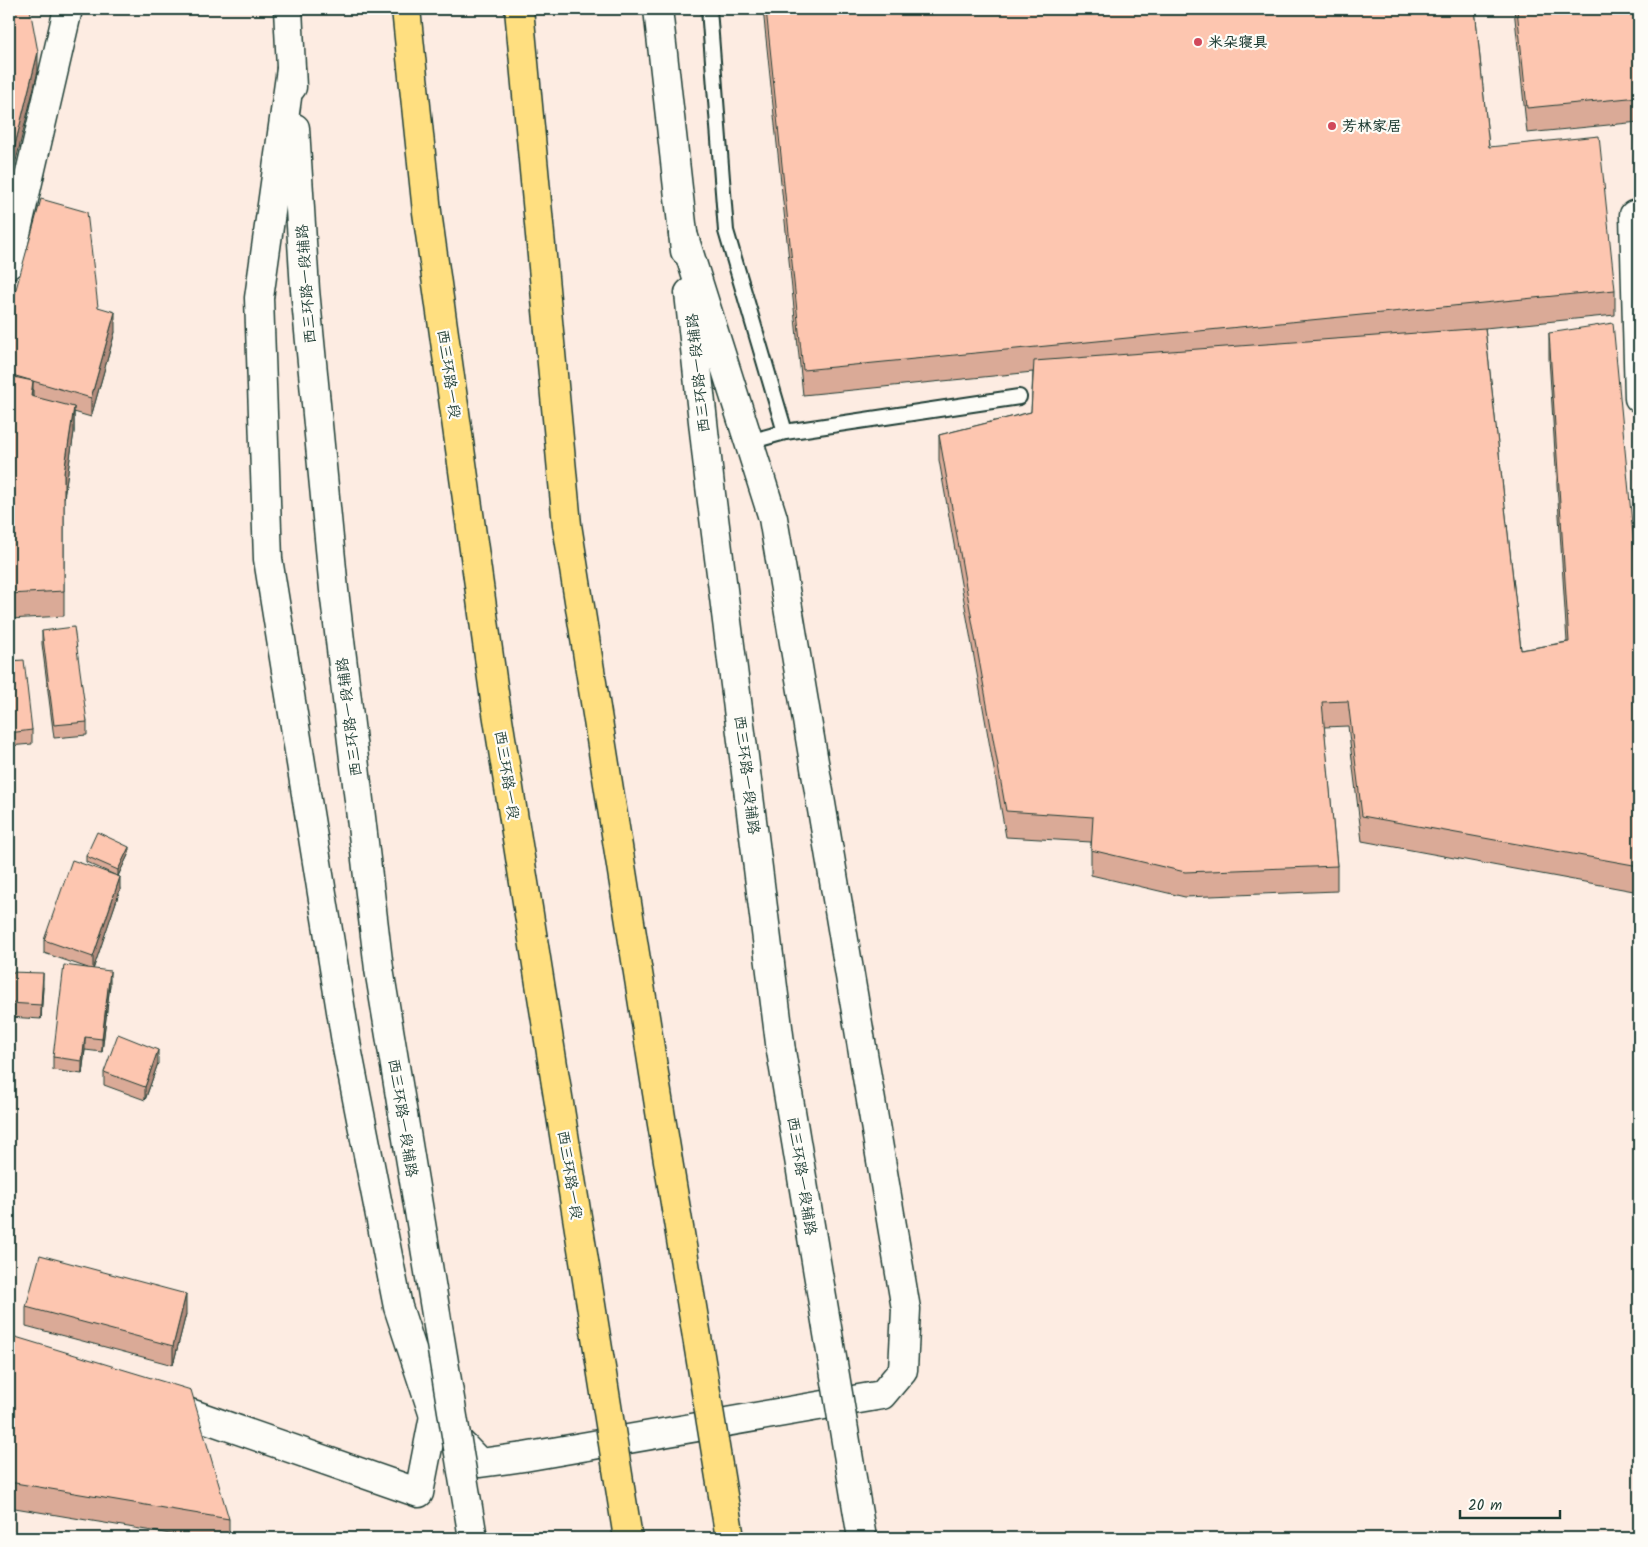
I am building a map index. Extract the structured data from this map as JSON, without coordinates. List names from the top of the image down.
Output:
{
  "streets": {
    "highway": ["西三环路一段"],
    "main road": ["西三环路一段辅路"]
  },
  "places": ["米朵寝具", "芳林家居"],
  "scale_bar": "20 m"
}
